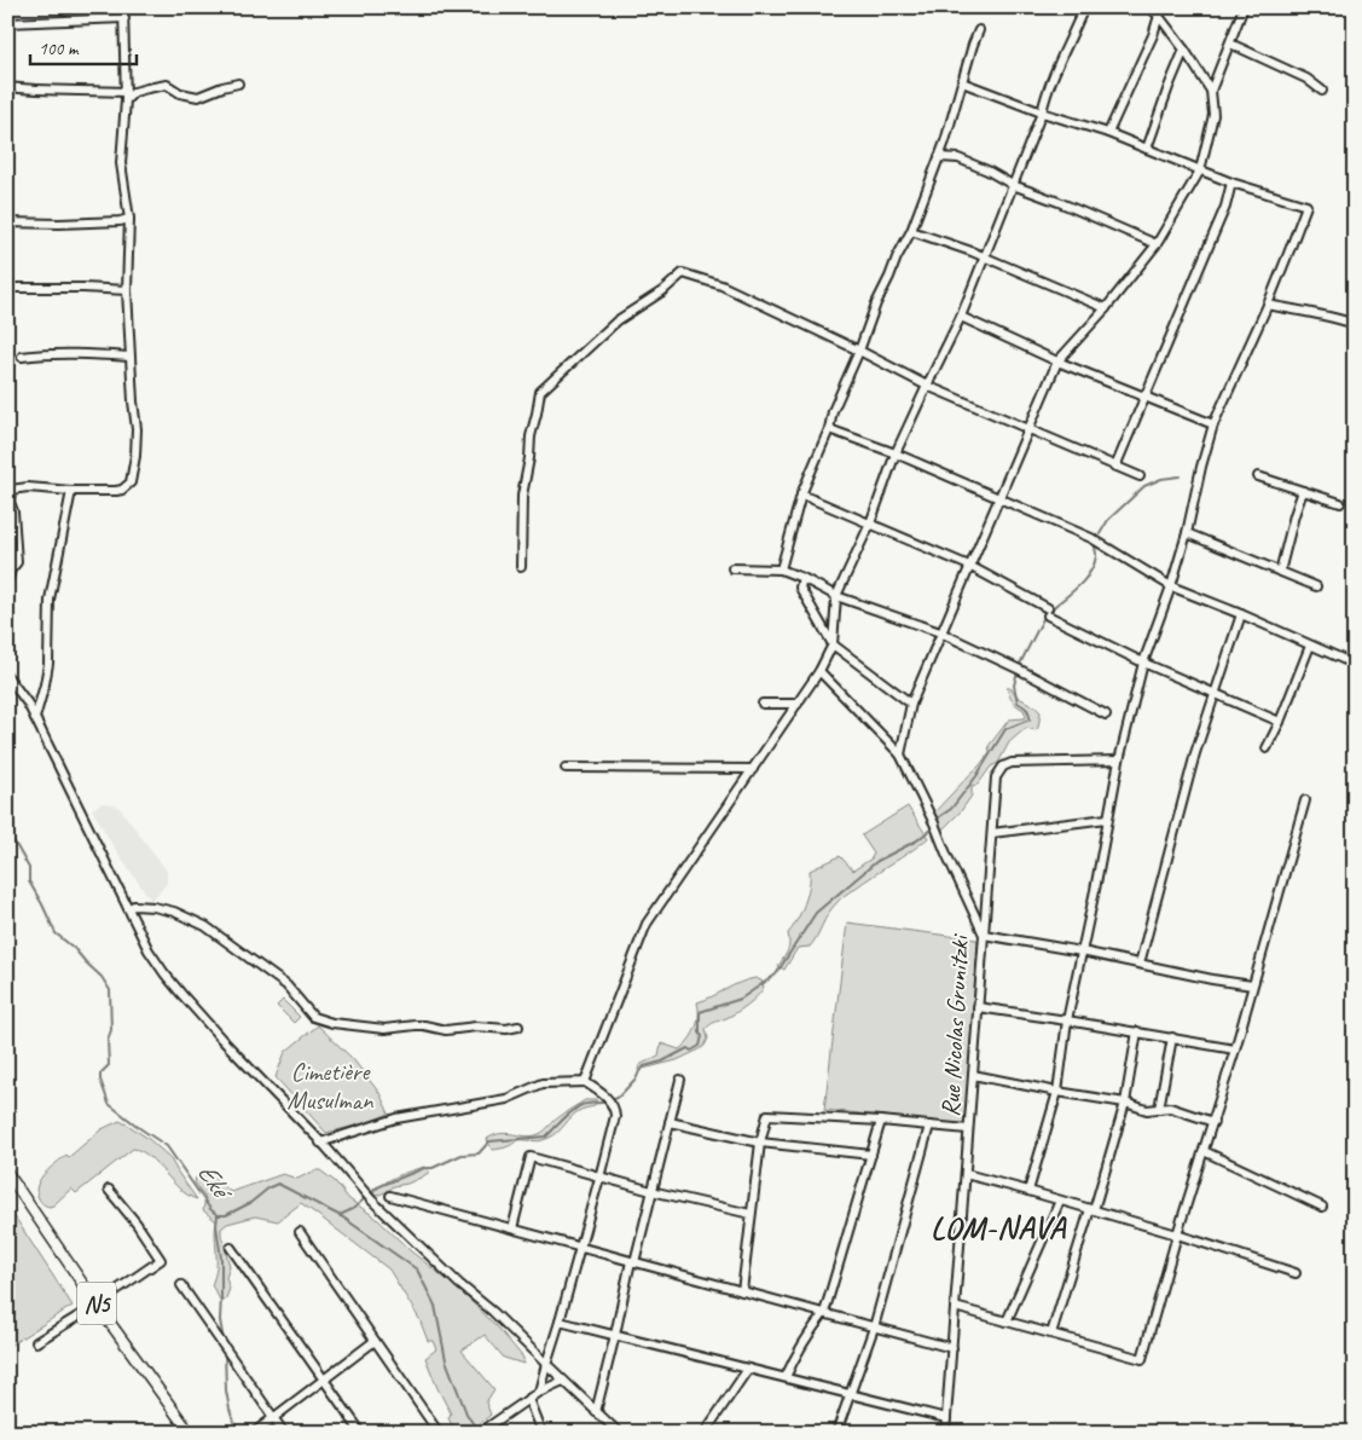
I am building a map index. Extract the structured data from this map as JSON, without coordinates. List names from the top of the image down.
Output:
{
  "streets": {
    "main road": ["N5"],
    "street": ["Rue Nicolas Grunitzki"]
  },
  "districts": ["LOM-NAVA"],
  "water": ["Eké"],
  "parks": ["Cimetière Musulman"],
  "scale_bar": "100 m"
}
